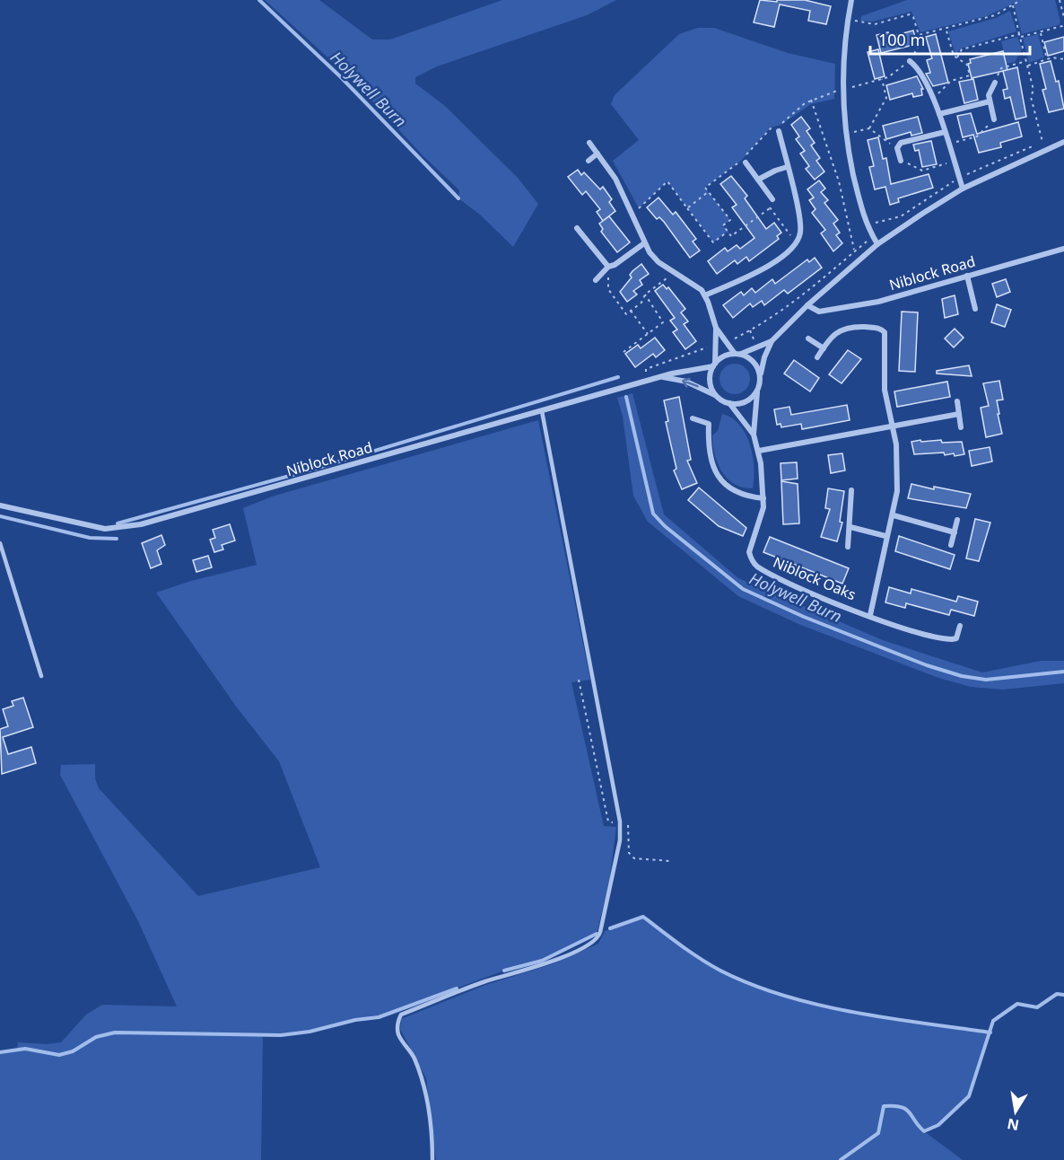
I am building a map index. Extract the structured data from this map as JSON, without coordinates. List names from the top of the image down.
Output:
{
  "streets": {
    "street": ["Niblock Road", "Niblock Oaks"]
  },
  "crossings": [
    ["Niblock Road", "Niblock Oaks"]
  ],
  "water": ["Holywell Burn"],
  "scale_bar": "100 m",
  "north": "bottom"
}
